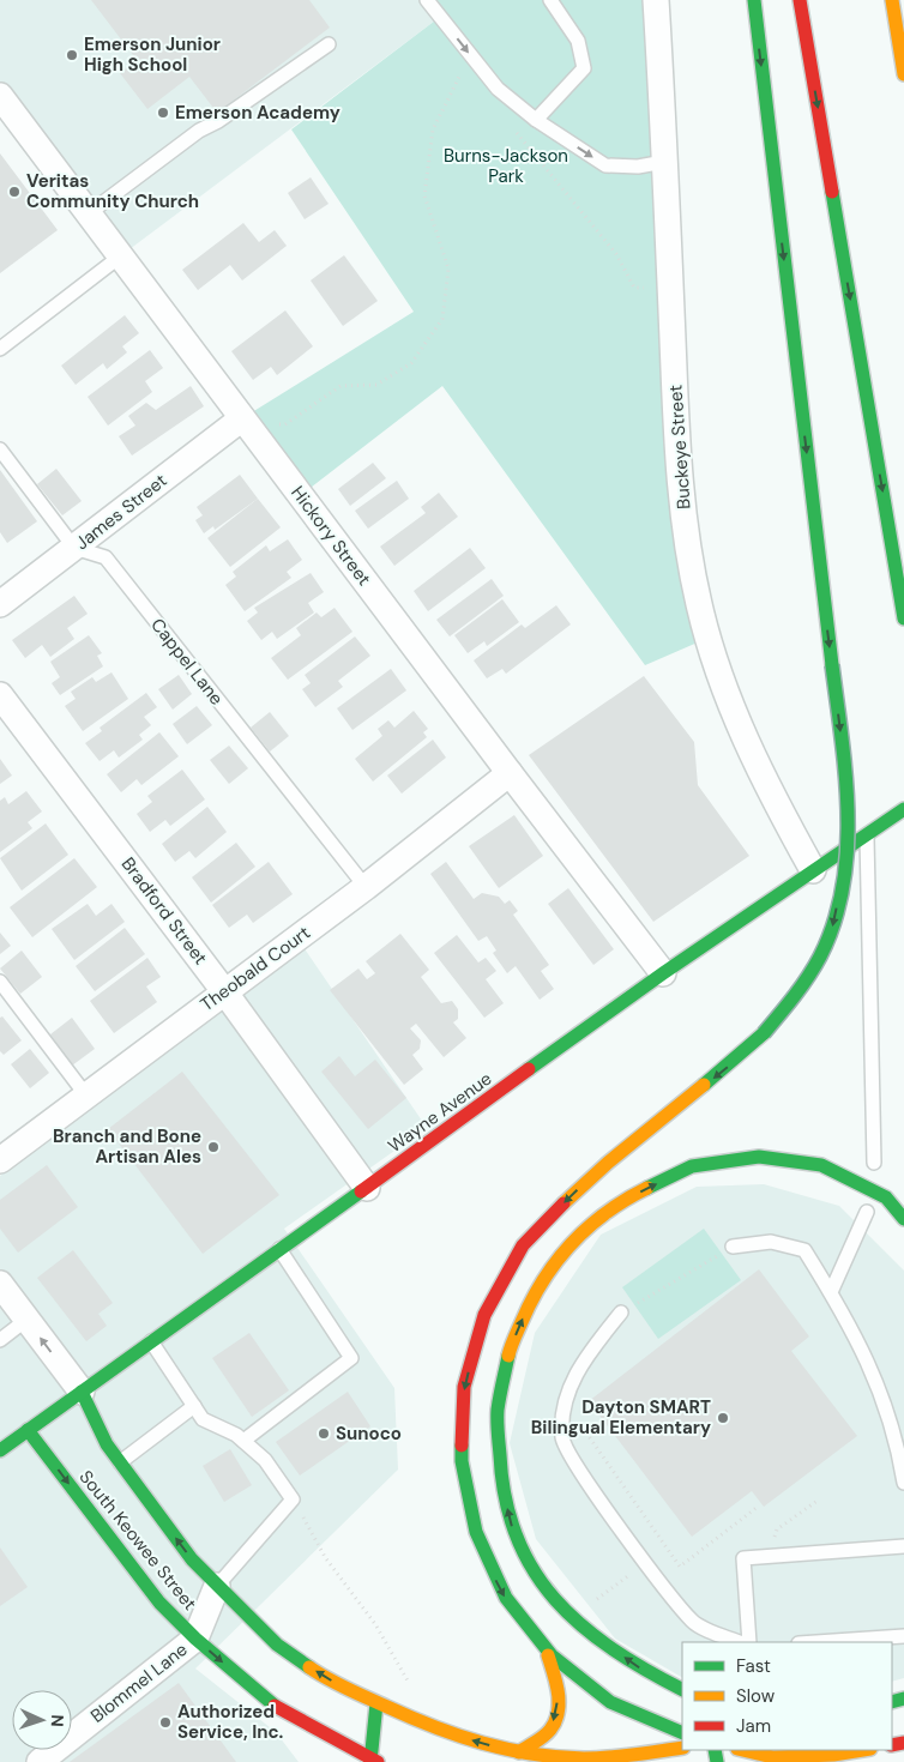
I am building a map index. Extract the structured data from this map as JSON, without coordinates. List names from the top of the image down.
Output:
{
  "streets": {
    "main road": ["Wayne Avenue", "South Keowee Street"],
    "street": [
      "Buckeye Street",
      "James Street",
      "Hickory Street",
      "Bradford Street",
      "Theobald Court",
      "Blommel Lane"
    ],
    "lane": ["Cappel Lane"]
  },
  "crossings": [
    ["Buckeye Street", "Wayne Avenue"],
    ["James Street", "Hickory Street"],
    ["James Street", "Cappel Lane"],
    ["Hickory Street", "Theobald Court"],
    ["Hickory Street", "Wayne Avenue"],
    ["Cappel Lane", "Theobald Court"],
    ["Bradford Street", "Theobald Court"],
    ["Bradford Street", "Wayne Avenue"],
    ["Wayne Avenue", "South Keowee Street"],
    ["South Keowee Street", "Blommel Lane"]
  ],
  "parks": ["Burns-Jackson Park"],
  "places": [
    "Emerson Junior High School",
    "Emerson Academy",
    "Veritas Community Church",
    "Branch and Bone Artisan Ales",
    "Dayton SMART Bilingual Elementary",
    "Sunoco",
    "Authorized Service, Inc."
  ],
  "legend": ["Fast", "Slow", "Jam"],
  "north": "right"
}
